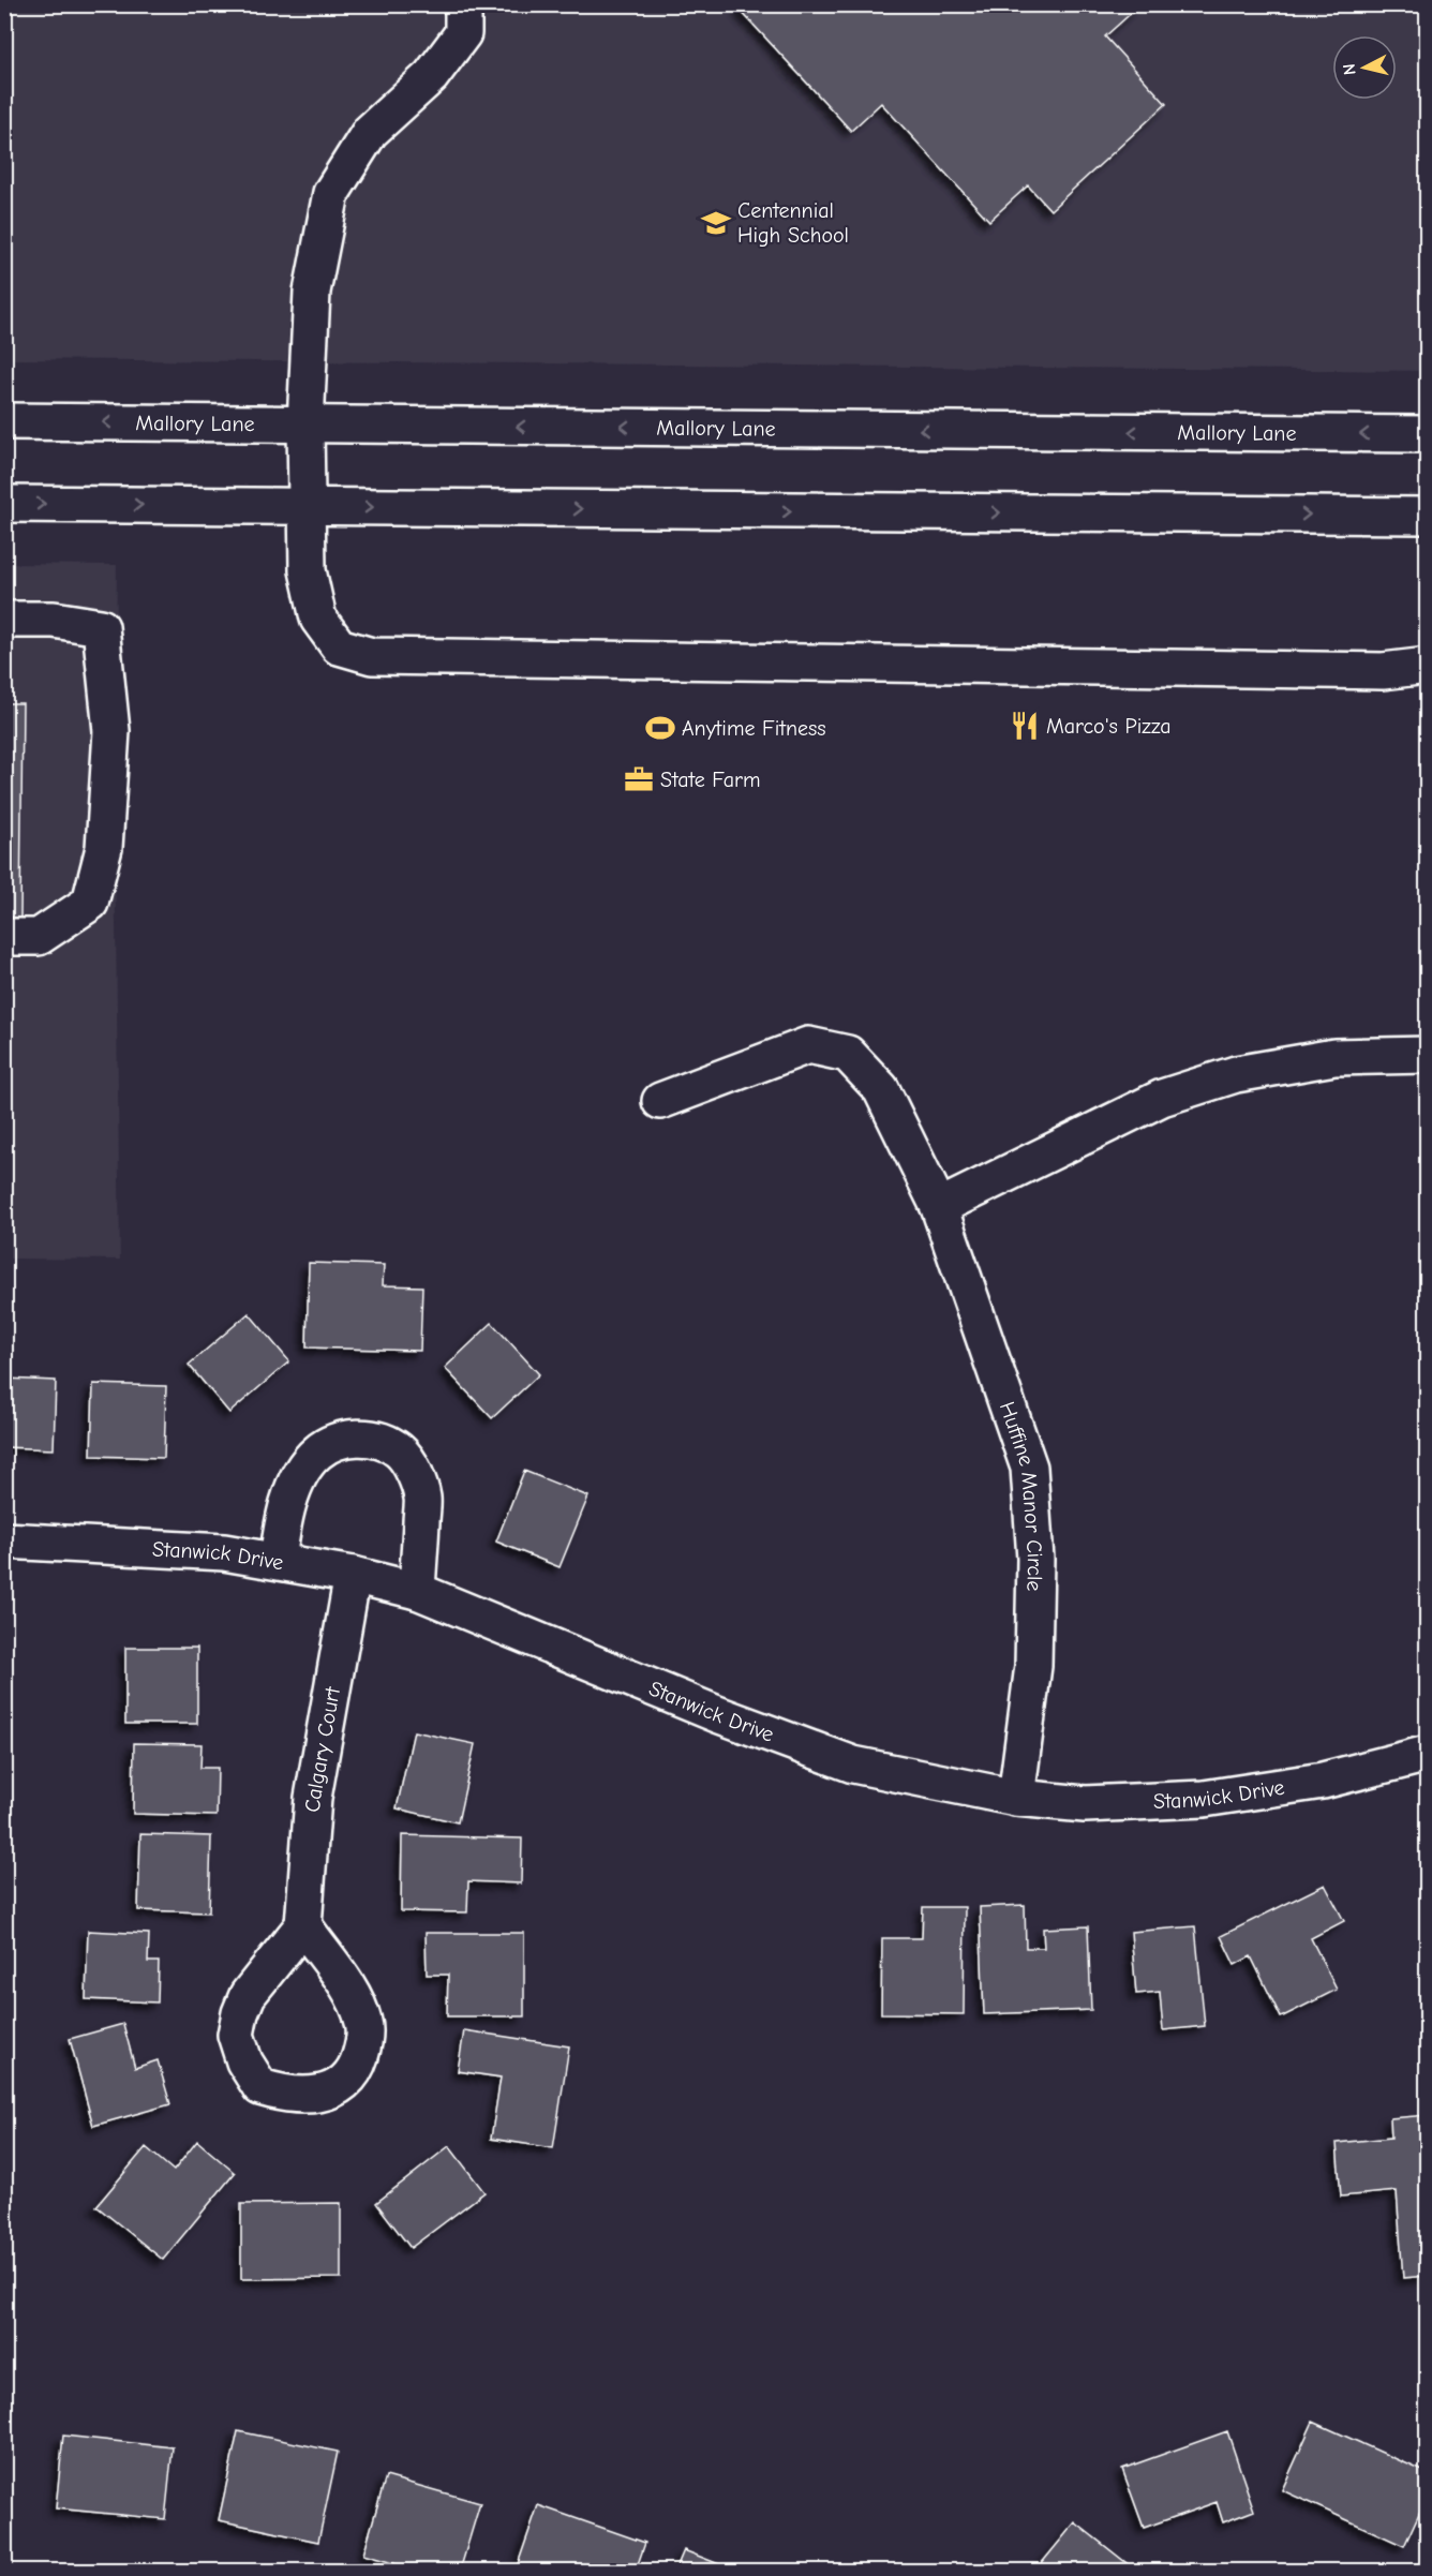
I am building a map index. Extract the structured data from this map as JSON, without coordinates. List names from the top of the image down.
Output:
{
  "streets": {
    "street": [
      "Mallory Lane",
      "Huffine Manor Circle",
      "Stanwick Drive",
      "Calgary Court"
    ]
  },
  "crossings": [
    ["Huffine Manor Circle", "Stanwick Drive"],
    ["Stanwick Drive", "Calgary Court"]
  ],
  "places": {
    "school or university": ["Centennial High School"],
    "restaurant": ["Marco's Pizza"],
    "sports": ["Anytime Fitness"],
    "office": ["State Farm"]
  },
  "north": "left"
}
